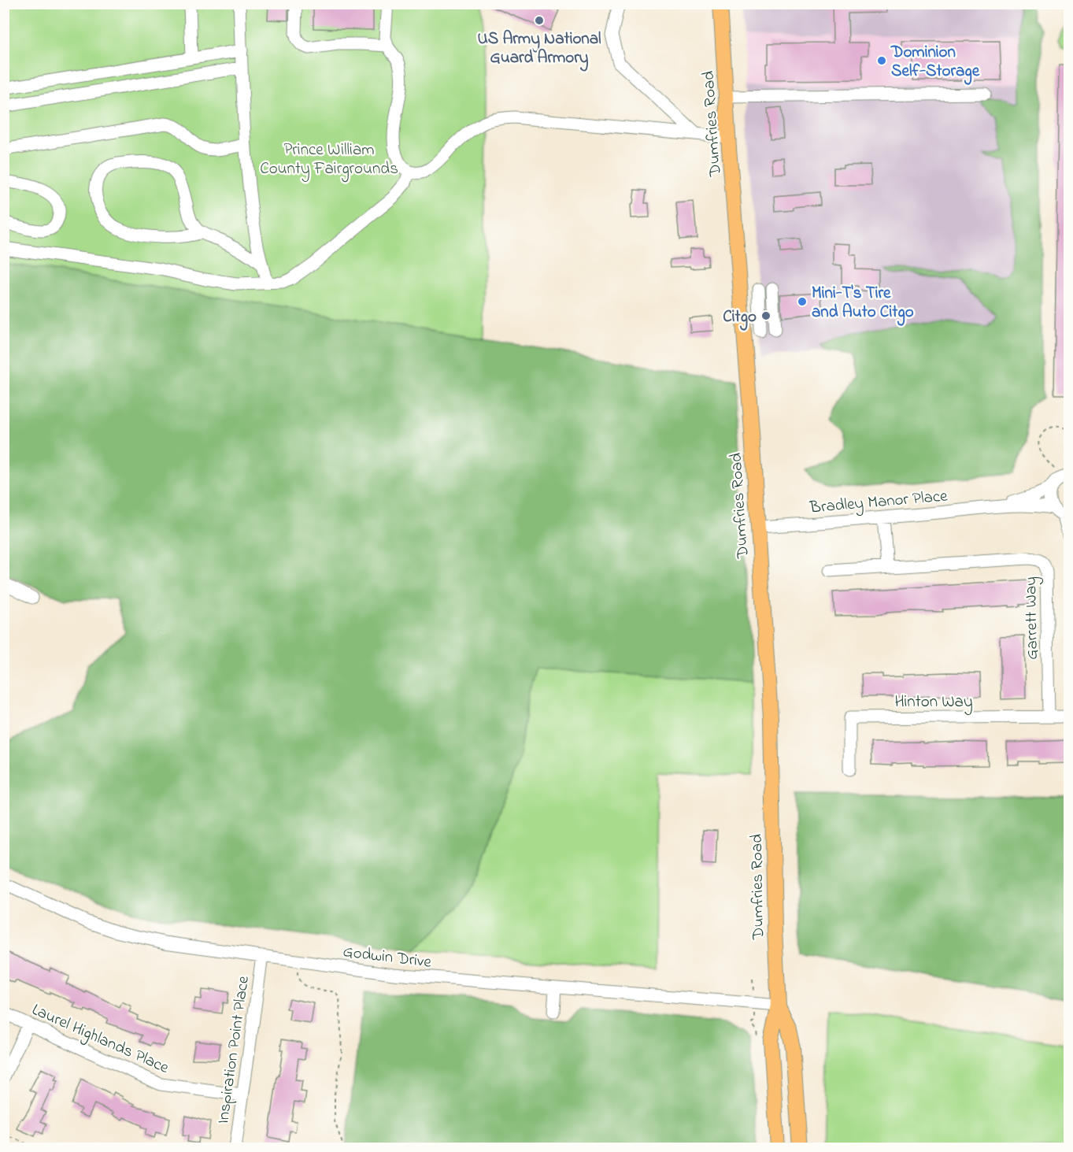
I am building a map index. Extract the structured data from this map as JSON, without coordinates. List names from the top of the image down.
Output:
{
  "streets": {
    "main road": ["Dumfries Road"],
    "street": [
      "Bradley Manor Place",
      "Garrett Way",
      "Hinton Way",
      "Godwin Drive",
      "Laurel Highlands Place",
      "Inspiration Point Place"
    ]
  },
  "crossings": [
    ["Dumfries Road", "Bradley Manor Place"],
    ["Dumfries Road", "Godwin Drive"],
    ["Garrett Way", "Hinton Way"],
    ["Godwin Drive", "Inspiration Point Place"],
    ["Laurel Highlands Place", "Inspiration Point Place"]
  ],
  "parks": ["Prince William County Fairgrounds"],
  "places": [
    "US Army National Guard Armory",
    "Dominion Self-Storage",
    "Mini-T's Tire and Auto Citgo",
    "Citgo"
  ]
}
